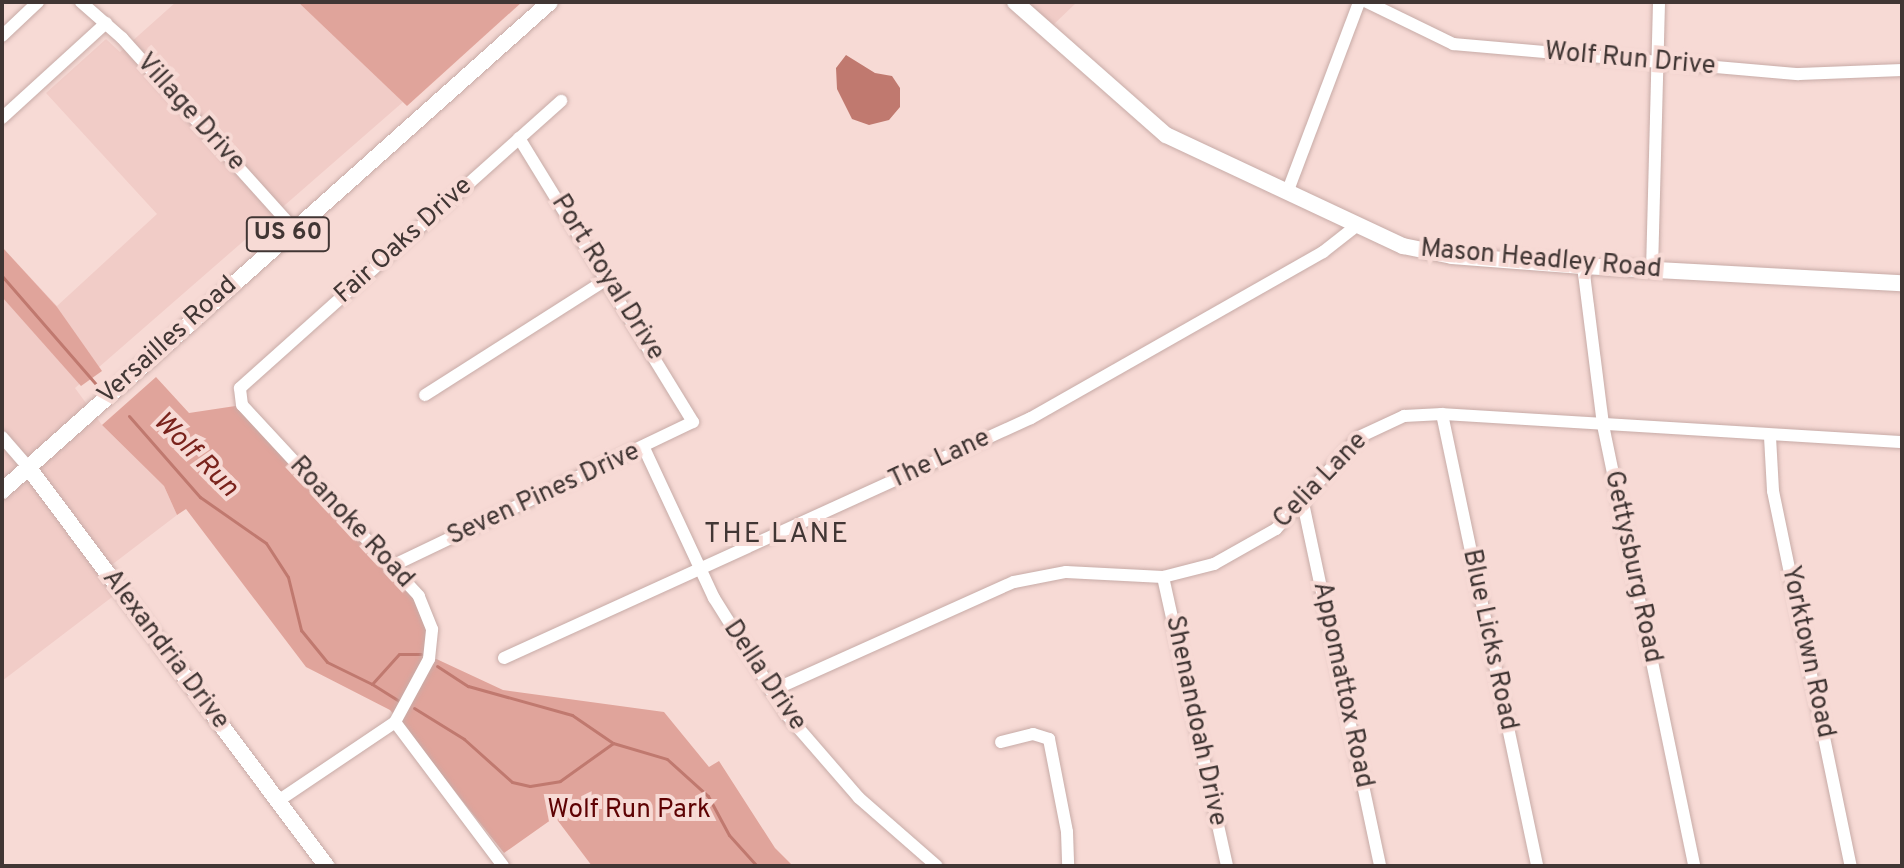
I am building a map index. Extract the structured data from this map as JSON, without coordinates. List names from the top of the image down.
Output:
{
  "streets": {
    "main road": [
      "US 60",
      "Mason Headley Road",
      "Versailles Road",
      "Alexandria Drive"
    ],
    "street": [
      "Wolf Run Drive",
      "Village Drive",
      "Fair Oaks Drive",
      "Port Royal Drive",
      "The Lane",
      "Celia Lane",
      "Seven Pines Drive",
      "Roanoke Road",
      "Gettysburg Road",
      "Blue Licks Road",
      "Yorktown Road",
      "Della Drive",
      "Appomattox Road",
      "Shenandoah Drive"
    ]
  },
  "crossings": [
    ["Village Drive", "Versailles Road"],
    ["Fair Oaks Drive", "Port Royal Drive"],
    ["Fair Oaks Drive", "Roanoke Road"],
    ["Mason Headley Road", "The Lane"],
    ["Mason Headley Road", "Gettysburg Road"],
    ["Port Royal Drive", "Seven Pines Drive"],
    ["Versailles Road", "Alexandria Drive"],
    ["The Lane", "Della Drive"],
    ["Celia Lane", "Gettysburg Road"],
    ["Celia Lane", "Blue Licks Road"],
    ["Celia Lane", "Yorktown Road"],
    ["Celia Lane", "Della Drive"],
    ["Celia Lane", "Appomattox Road"],
    ["Celia Lane", "Shenandoah Drive"],
    ["Seven Pines Drive", "Roanoke Road"],
    ["Seven Pines Drive", "Della Drive"]
  ],
  "districts": ["THE LANE"],
  "water": ["Wolf Run"],
  "parks": ["Wolf Run Park"]
}
